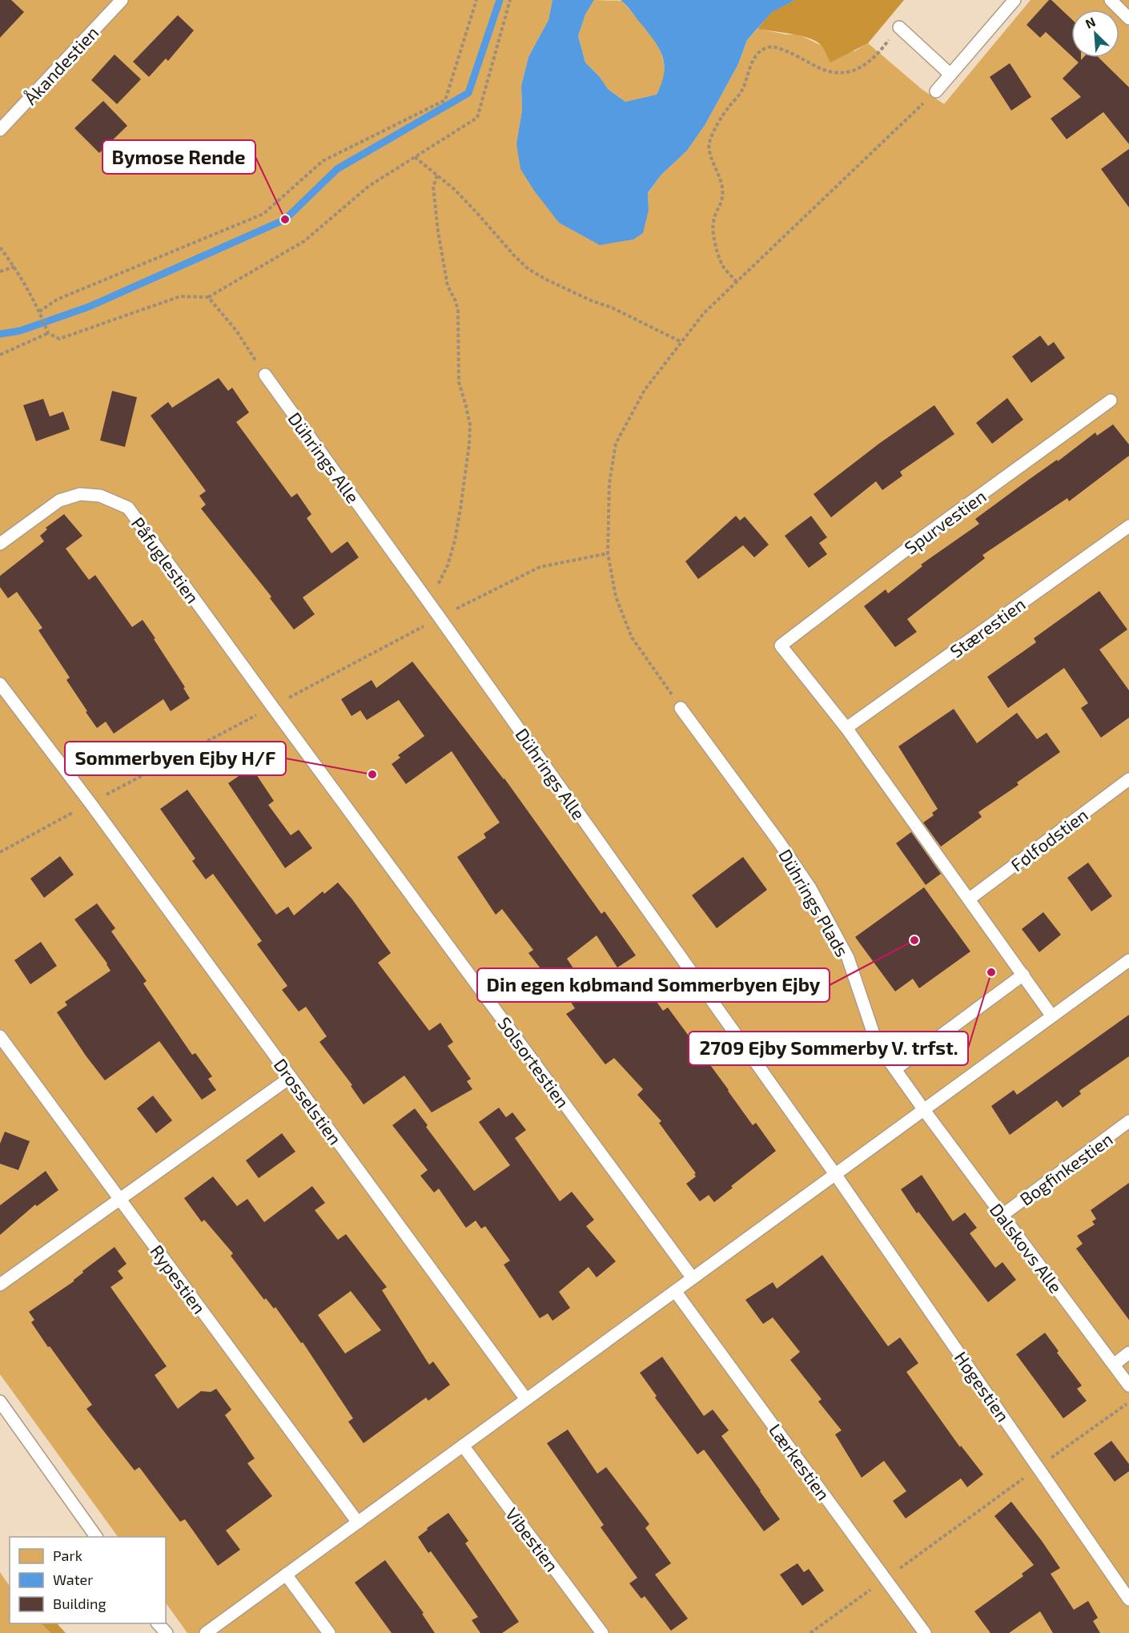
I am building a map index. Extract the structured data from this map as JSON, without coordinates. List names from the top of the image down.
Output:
{
  "streets": {
    "lane": [
      "Åkandestien",
      "Dührings Alle",
      "Spurvestien",
      "Påfuglestien",
      "Stærestien",
      "Følfodstien",
      "Dührings Plads",
      "Solsortestien",
      "Drosselstien",
      "Bogfinkestien",
      "Dalskovs Alle",
      "Rypestien",
      "Høgestien",
      "Lærkestien",
      "Vibestien"
    ]
  },
  "crossings": [
    ["Dührings Alle", "Høgestien"],
    ["Spurvestien", "Stærestien"],
    ["Påfuglestien", "Solsortestien"],
    ["Dührings Plads", "Dalskovs Alle"],
    ["Bogfinkestien", "Dalskovs Alle"]
  ],
  "places": [
    "Bymose Rende",
    "Sommerbyen Ejby H/F",
    "Din egen købmand Sommerbyen Ejby",
    "2709 Ejby Sommerby V. trfst."
  ],
  "legend": ["Park", "Water", "Building"],
  "north": "top left"
}
